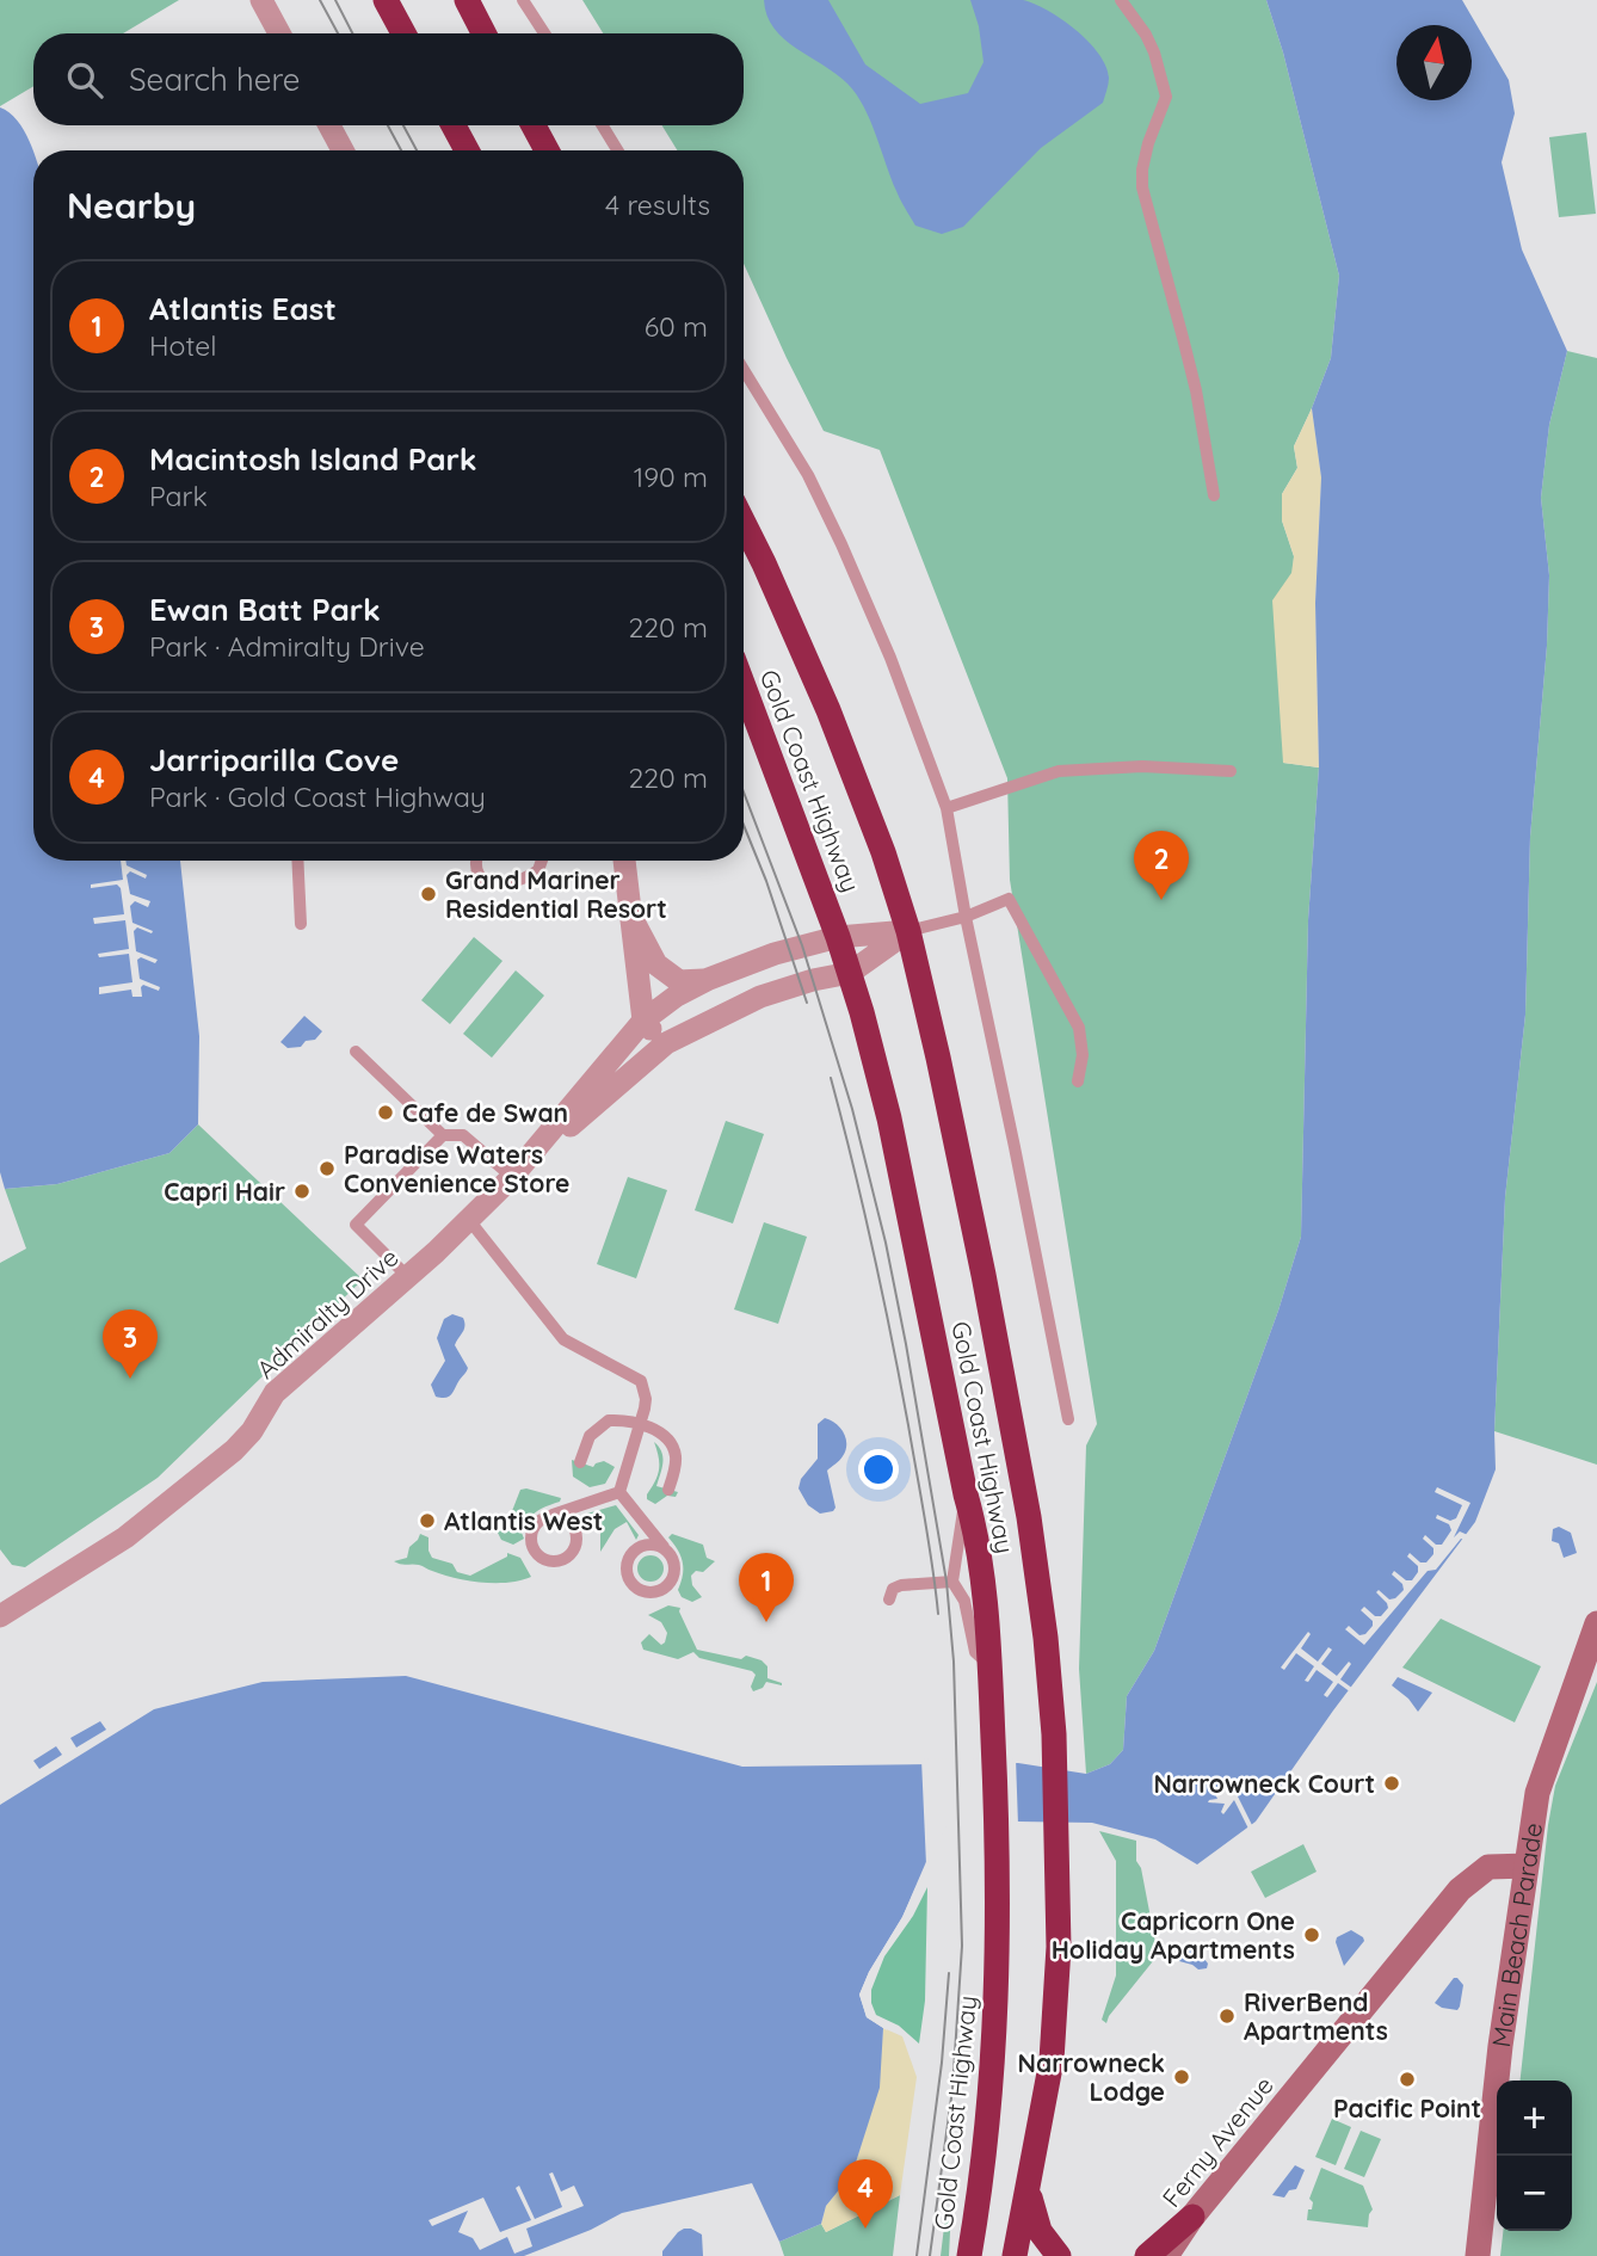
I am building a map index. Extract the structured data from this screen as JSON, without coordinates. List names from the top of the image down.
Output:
{
  "streets": {
    "highway": ["Gold Coast Highway"],
    "street": ["Admiralty Drive", "Main Beach Parade", "Ferny Avenue"]
  },
  "crossings": [
    ["Gold Coast Highway", "Admiralty Drive"],
    ["Main Beach Parade", "Ferny Avenue"]
  ],
  "places": [
    "Grand Mariner Residential Resort",
    "Cafe de Swan",
    "Paradise Waters Convenience Store",
    "Capri Hair",
    "Atlantis West",
    "Narrowneck Court",
    "Capricorn One Holiday Apartments",
    "RiverBend Apartments",
    "Narrowneck Lodge",
    "Pacific Point"
  ],
  "north": "top",
  "page": {
    "search": "Search here",
    "heading": ["Nearby", "4 results"],
    "list": [
      {
        "mark": "1",
        "name": "Atlantis East",
        "note": "Hotel",
        "value": "60 m"
      },
      {
        "mark": "2",
        "name": "Macintosh Island Park",
        "note": "Park",
        "value": "190 m"
      },
      {
        "mark": "3",
        "name": "Ewan Batt Park",
        "note": "Park · Admiralty Drive",
        "value": "220 m"
      },
      {
        "mark": "4",
        "name": "Jarriparilla Cove",
        "note": "Park · Gold Coast Highway",
        "value": "220 m"
      }
    ],
    "pins": [
      "2",
      "3",
      "1",
      "4"
    ],
    "map_buttons": ["+", "−"]
  }
}
